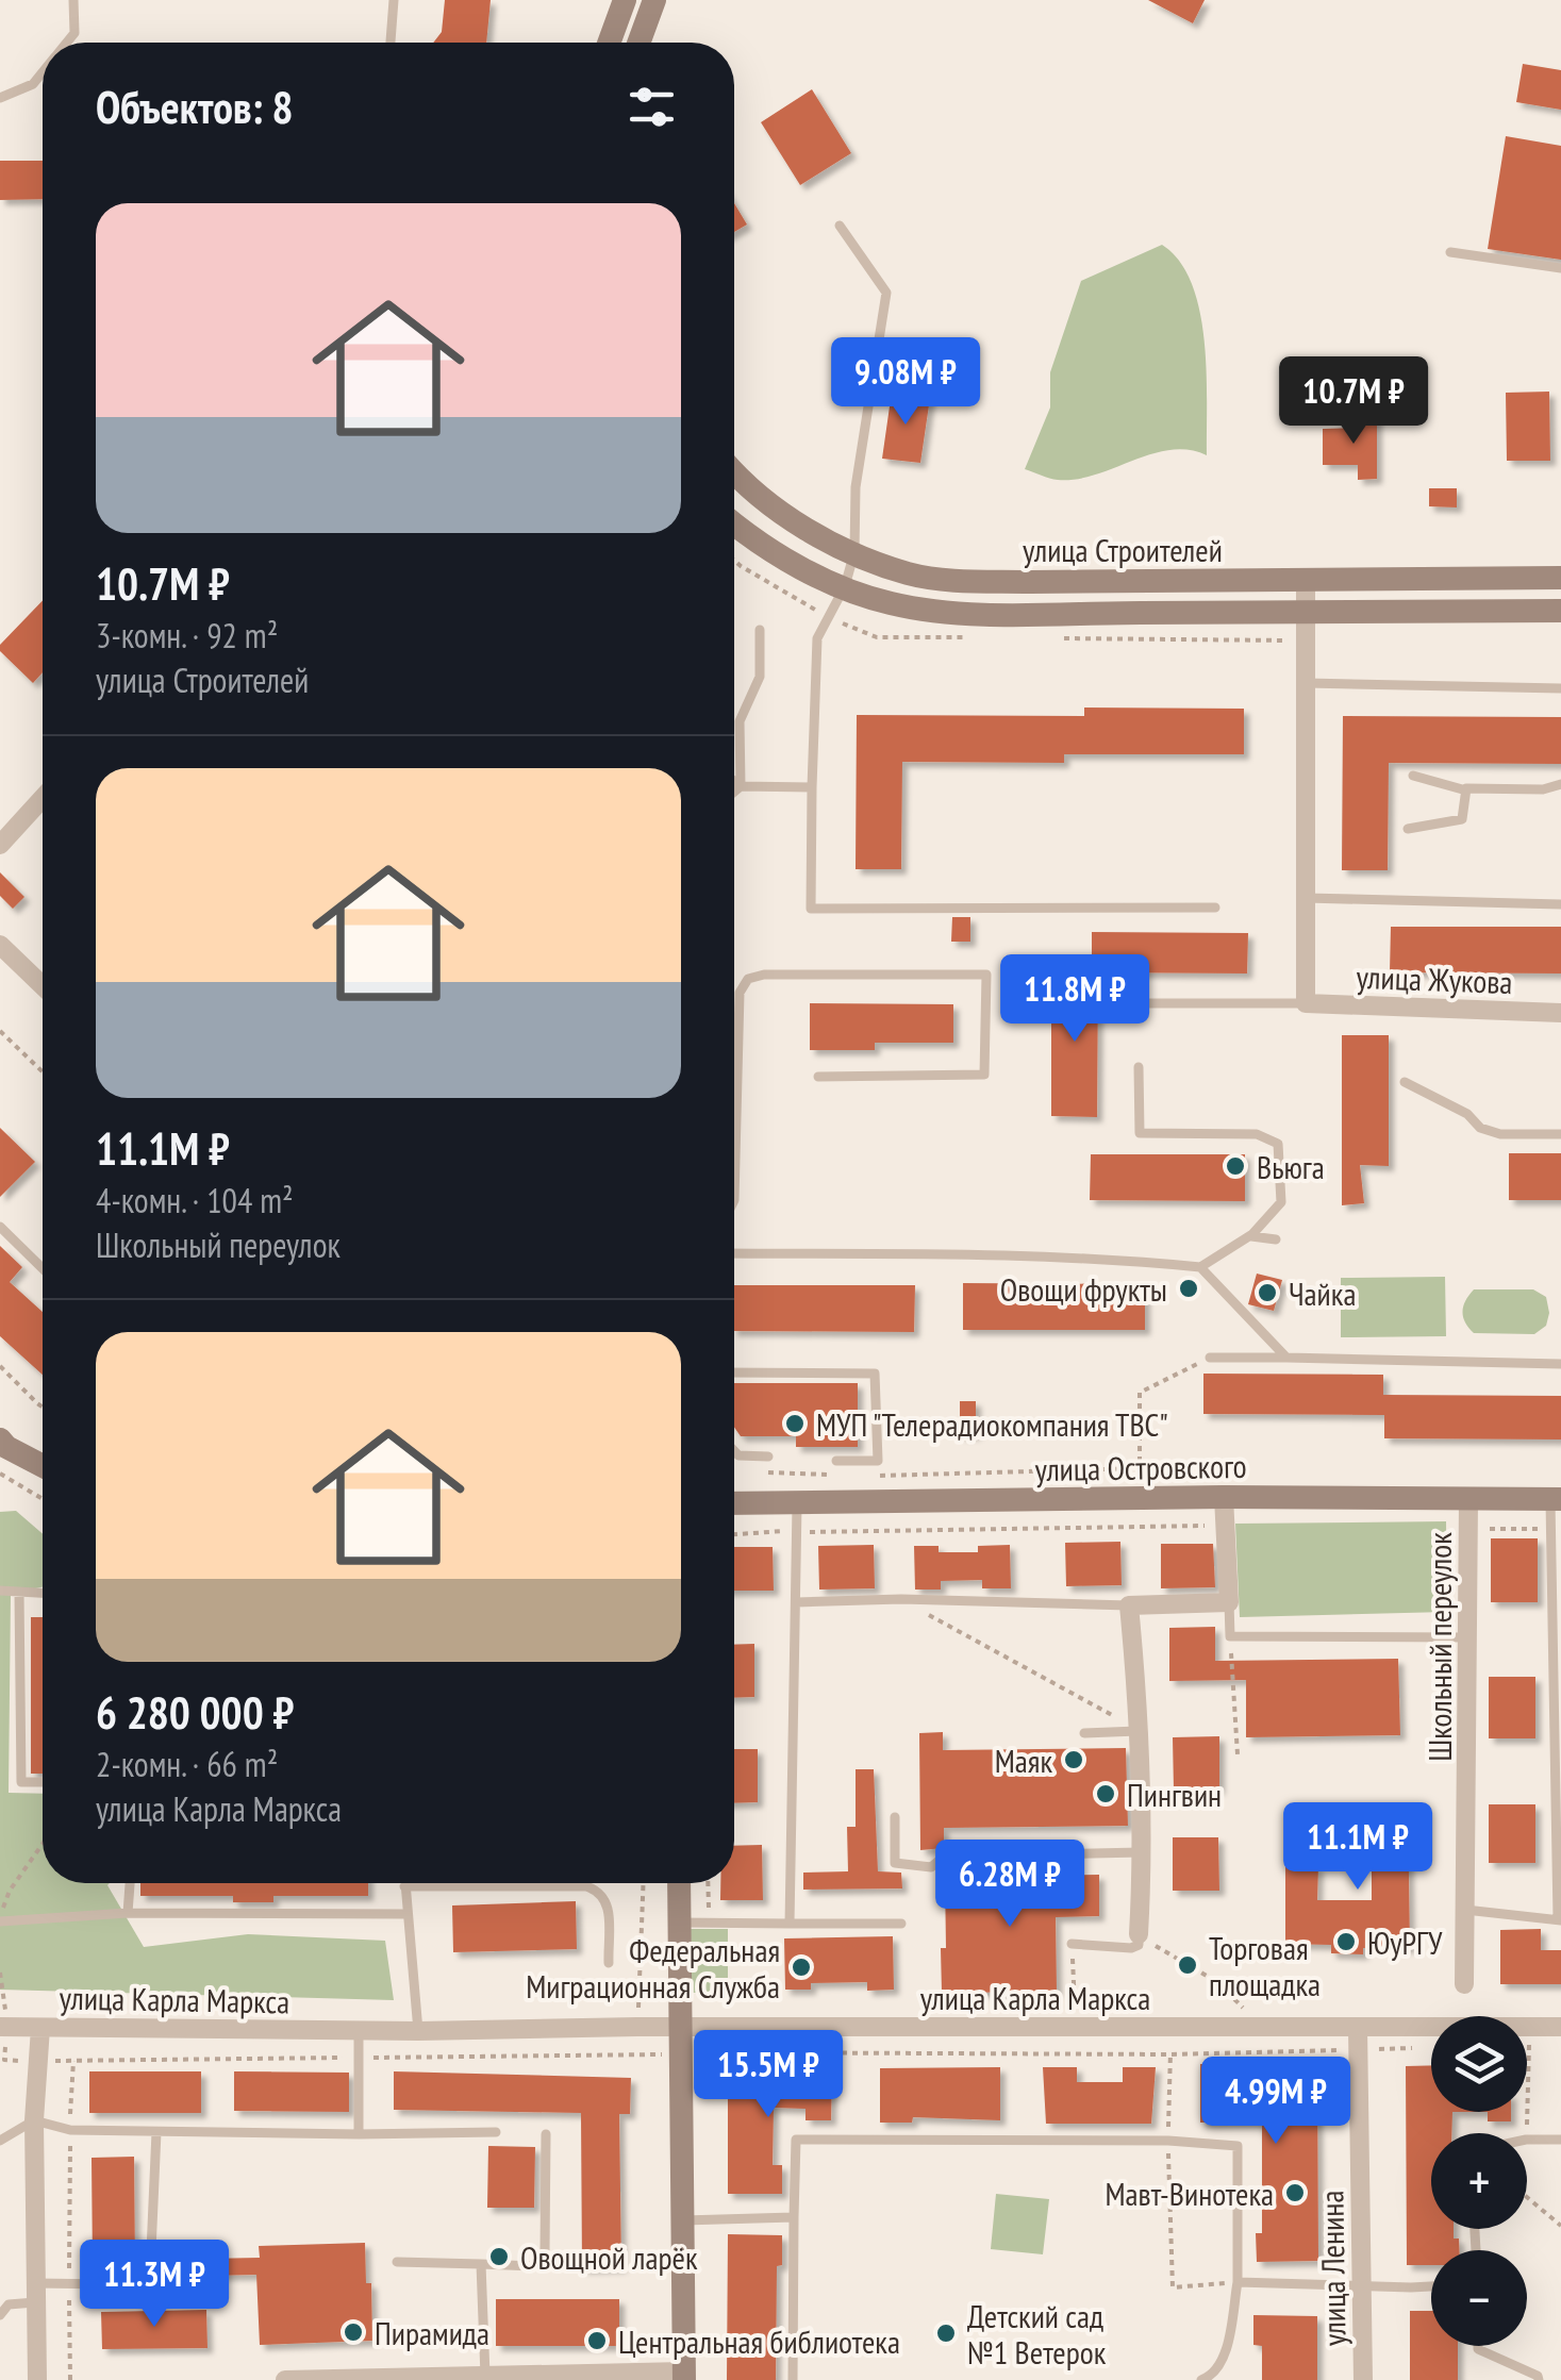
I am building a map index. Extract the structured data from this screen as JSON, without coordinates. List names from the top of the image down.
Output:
{
  "streets": {
    "street": [
      "улица Строителей",
      "улица Жукова",
      "улица Островского",
      "Школьный переулок",
      "улица Карла Маркса",
      "улица Ленина"
    ]
  },
  "crossings": [
    ["улица Островского", "Школьный переулок"],
    ["улица Карла Маркса", "улица Ленина"]
  ],
  "places": [
    "Вьюга",
    "Овощи фрукты",
    "Чайка",
    "МУП \"Телерадиокомпания ТВС\"",
    "Маяк",
    "Пингвин",
    "ЮуРГУ",
    "Торговая площадка",
    "Федеральная Миграционная Служба",
    "Мавт-Винотека",
    "Овощной ларёк",
    "Пирамида",
    "Детский сад №1 Ветерок",
    "Центральная библиотека"
  ],
  "page": {
    "heading": "Объектов: 8",
    "list": [
      {
        "name": "10.7M ₽",
        "note": "3-комн. · 92 m² · улица Строителей"
      },
      {
        "name": "11.1M ₽",
        "note": "4-комн. · 104 m² · Школьный переулок"
      },
      {
        "name": "6 280 000 ₽",
        "note": "2-комн. · 66 m² · улица Карла Маркса"
      }
    ],
    "price": [
      "9.08M ₽",
      "10.7M ₽",
      "11.8M ₽",
      "11.1M ₽",
      "6.28M ₽",
      "15.5M ₽",
      "4.99M ₽",
      "11.3M ₽"
    ],
    "map_buttons": ["+", "−"]
  }
}
